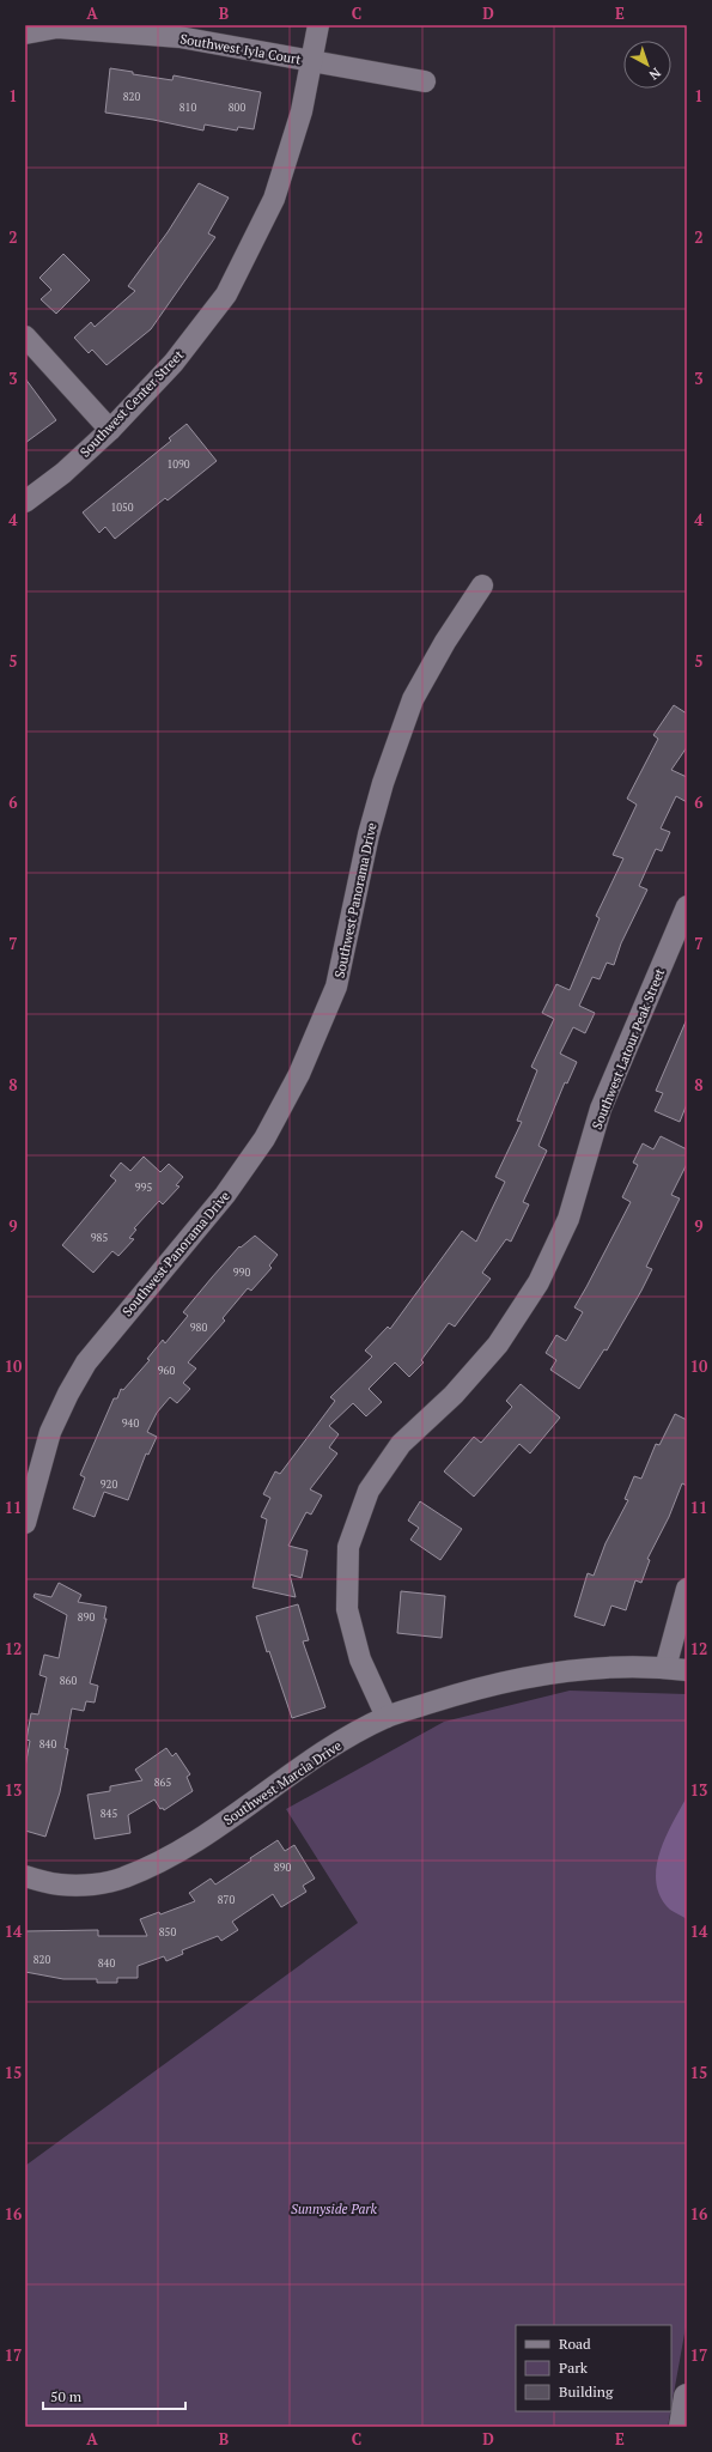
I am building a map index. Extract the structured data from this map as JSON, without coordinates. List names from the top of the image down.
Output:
{
  "streets": {
    "street": [
      "Southwest Iyla Court",
      "Southwest Center Street",
      "Southwest Panorama Drive",
      "Southwest Latour Peak Street",
      "Southwest Marcia Drive"
    ]
  },
  "crossings": [
    ["Southwest Iyla Court", "Southwest Center Street"],
    ["Southwest Latour Peak Street", "Southwest Marcia Drive"]
  ],
  "parks": ["Sunnyside Park"],
  "house_numbers": [
    "820",
    "810",
    "800",
    "1090",
    "1050",
    "995",
    "985",
    "990",
    "980",
    "960",
    "940",
    "920",
    "890",
    "860",
    "840",
    "865",
    "845",
    "890",
    "870",
    "850",
    "820",
    "840"
  ],
  "legend": ["Road", "Park", "Building"],
  "scale_bar": "50 m",
  "north": "bottom right",
  "grid": {
    "columns": [
      "A",
      "B",
      "C",
      "D",
      "E"
    ],
    "rows": [
      "1",
      "2",
      "3",
      "4",
      "5",
      "6",
      "7",
      "8",
      "9",
      "10",
      "11",
      "12",
      "13",
      "14",
      "15",
      "16",
      "17"
    ]
  }
}
